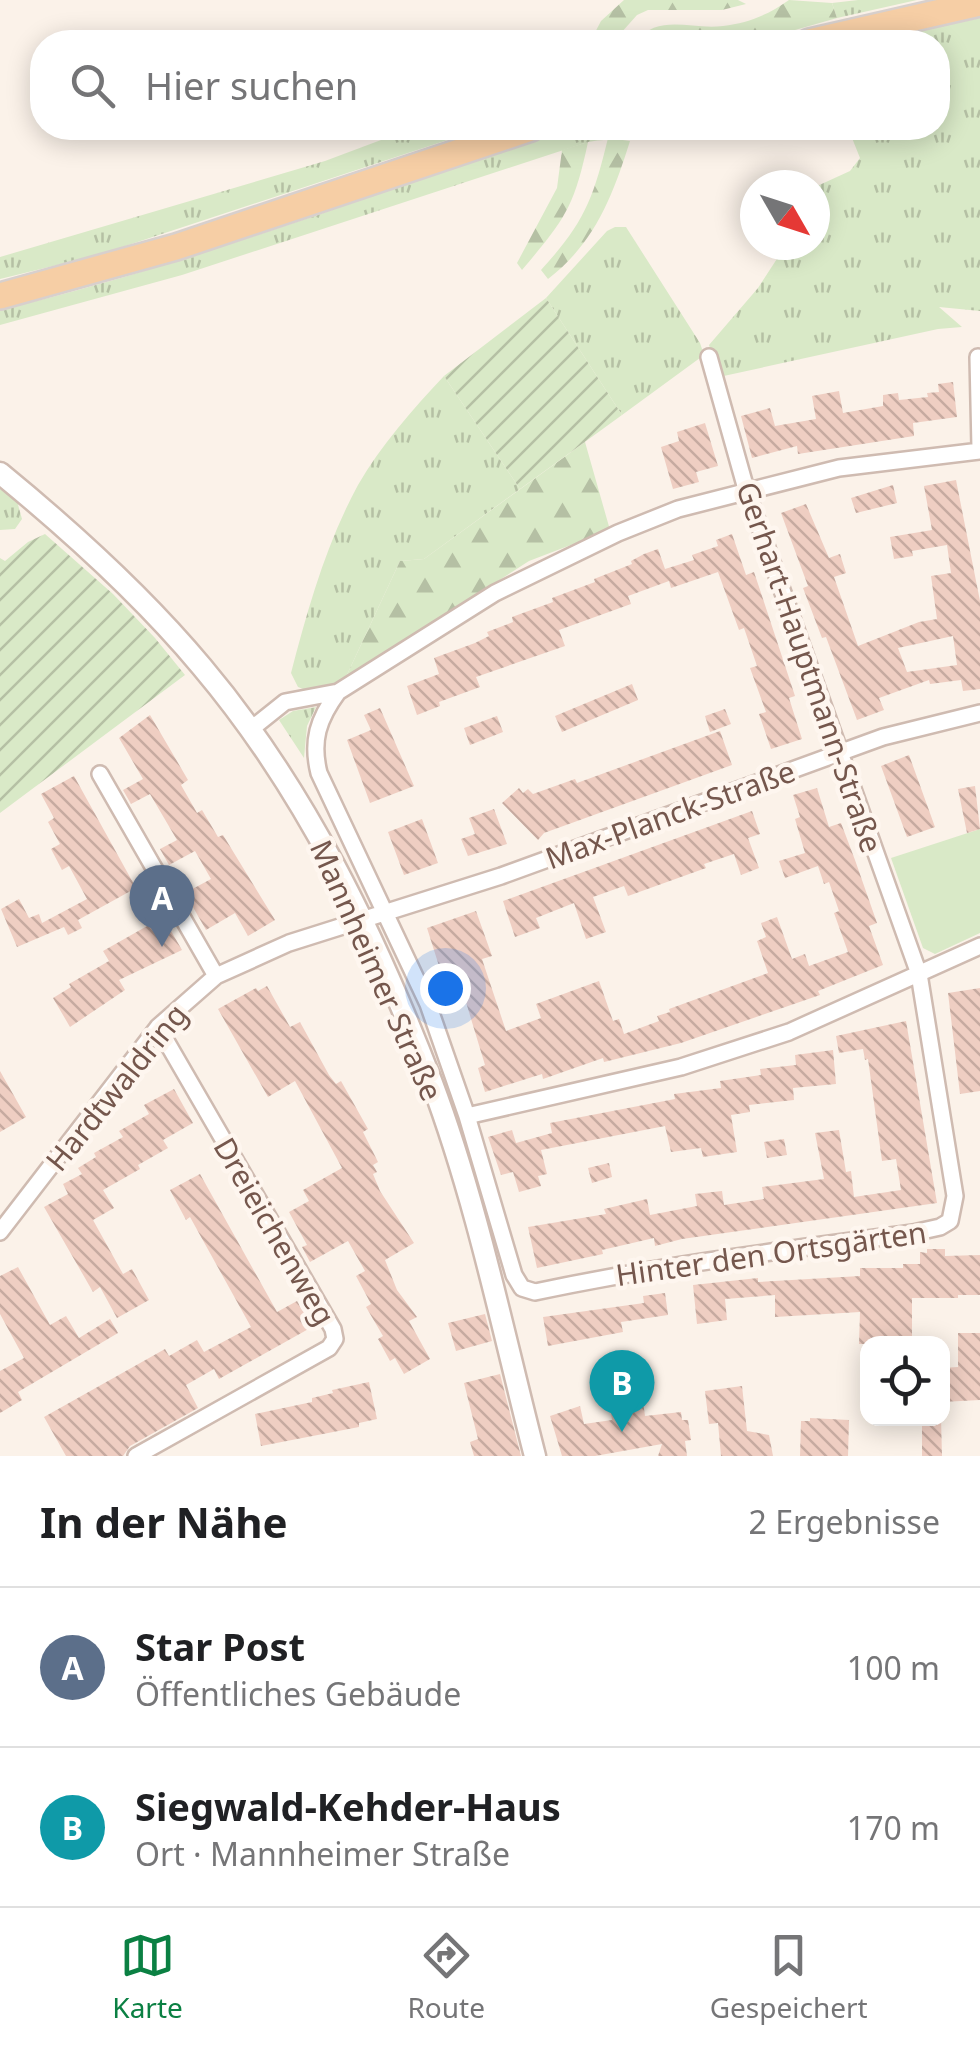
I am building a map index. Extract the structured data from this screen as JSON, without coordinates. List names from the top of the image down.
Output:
{
  "streets": {
    "street": [
      "Gerhart-Hauptmann-Straße",
      "Max-Planck-Straße",
      "Mannheimer Straße",
      "Hardtwaldring",
      "Dreieichenweg",
      "Hinter den Ortsgärten"
    ]
  },
  "crossings": [
    ["Gerhart-Hauptmann-Straße", "Max-Planck-Straße"],
    ["Gerhart-Hauptmann-Straße", "Hinter den Ortsgärten"],
    ["Max-Planck-Straße", "Mannheimer Straße"],
    ["Max-Planck-Straße", "Hardtwaldring"],
    ["Mannheimer Straße", "Hardtwaldring"],
    ["Hardtwaldring", "Dreieichenweg"]
  ],
  "north": "bottom right",
  "page": {
    "search": "Hier suchen",
    "pins": ["A", "B"],
    "heading": ["In der Nähe", "2 Ergebnisse"],
    "list": [
      {
        "mark": "A",
        "name": "Star Post",
        "note": "Öffentliches Gebäude",
        "value": "100 m"
      },
      {
        "mark": "B",
        "name": "Siegwald-Kehder-Haus",
        "note": "Ort · Mannheimer Straße",
        "value": "170 m"
      }
    ],
    "nav": ["Karte", "Route", "Gespeichert"]
  }
}
